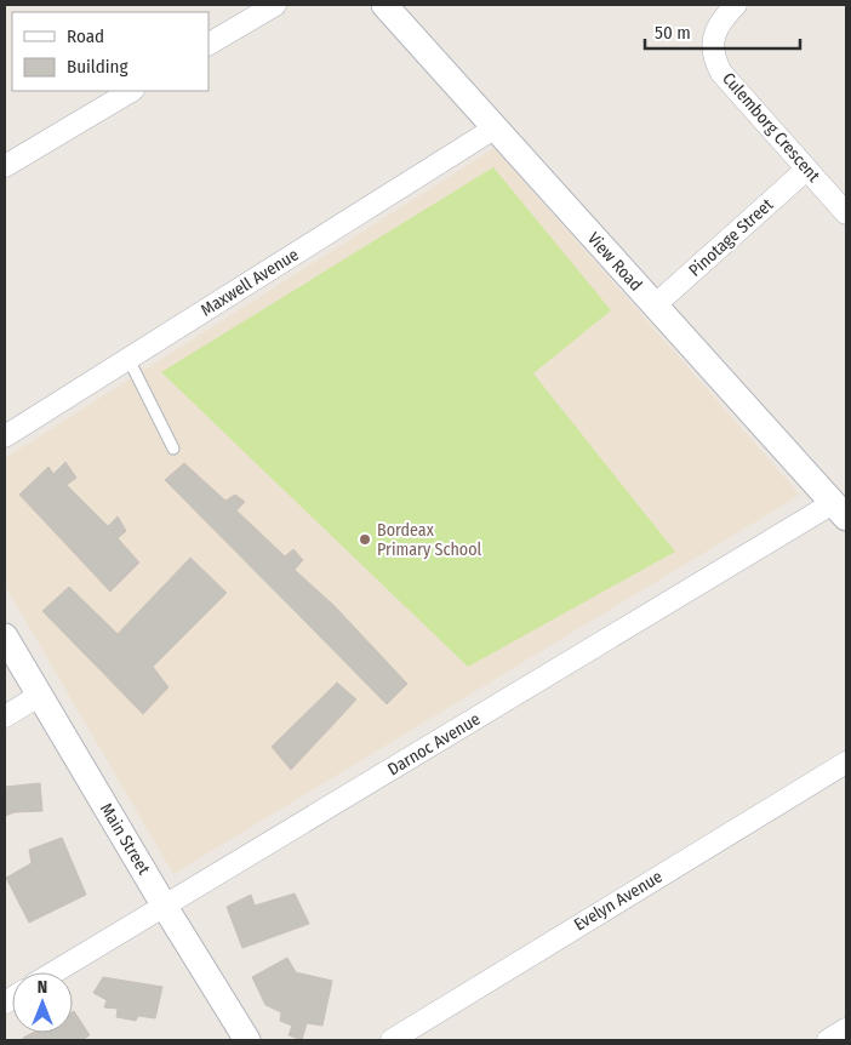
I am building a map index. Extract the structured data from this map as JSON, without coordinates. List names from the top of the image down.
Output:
{
  "streets": {
    "street": [
      "Culemborg Crescent",
      "Pinotage Street",
      "View Road",
      "Maxwell Avenue",
      "Darnoc Avenue",
      "Main Street",
      "Evelyn Avenue"
    ]
  },
  "crossings": [
    ["Culemborg Crescent", "Pinotage Street"],
    ["Pinotage Street", "View Road"],
    ["View Road", "Maxwell Avenue"],
    ["View Road", "Darnoc Avenue"],
    ["Darnoc Avenue", "Main Street"]
  ],
  "places": ["Bordeax Primary School"],
  "legend": ["Road", "Building"],
  "scale_bar": "50 m",
  "north": "top"
}
